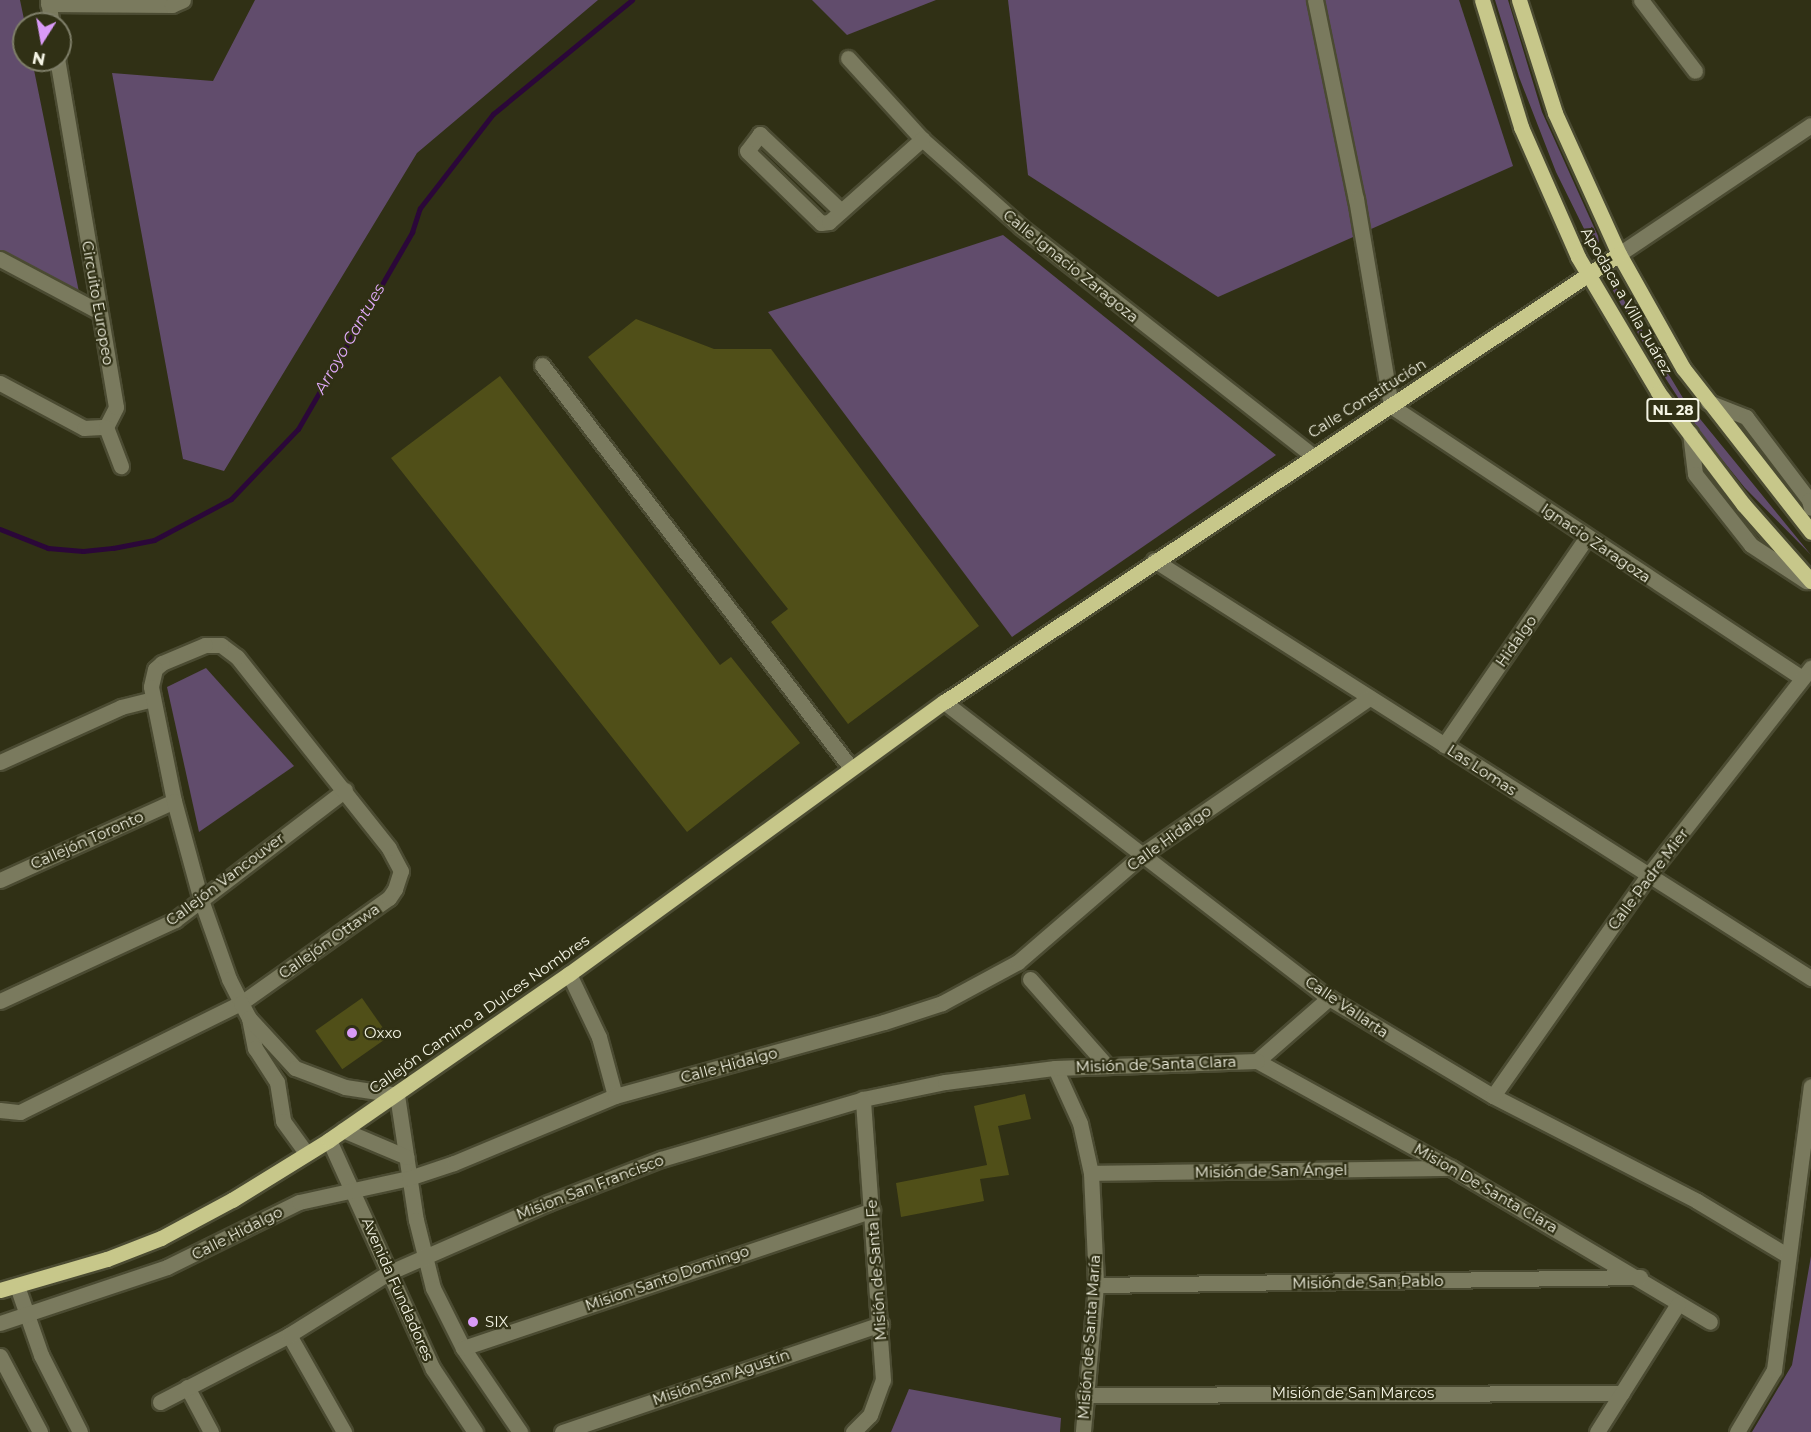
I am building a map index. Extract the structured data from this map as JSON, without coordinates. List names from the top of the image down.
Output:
{
  "streets": {
    "main road": [
      "Apodaca a Villa Juárez",
      "Calle Constitución",
      "NL 28",
      "Callejón Camino a Dulces Nombres"
    ],
    "street": [
      "Calle Ignacio Zaragoza",
      "Circuito Europeo",
      "Ignacio Zaragoza",
      "Hidalgo",
      "Las Lomas",
      "Calle Hidalgo",
      "Callejón Toronto",
      "Callejón Vancouver",
      "Calle Padre Mier",
      "Callejón Ottawa",
      "Calle Vallarta",
      "Misión de Santa Clara",
      "Misión de San Ángel",
      "Mision San Francisco",
      "Mision De Santa Clara",
      "Misión de Santa Fe",
      "Mision Santo Domingo",
      "Misión de San Pablo",
      "Avenida Fundadores",
      "Misión de Santa María",
      "Misión San Agustín",
      "Misión de San Marcos"
    ]
  },
  "crossings": [
    ["Calle Ignacio Zaragoza", "Calle Constitución"],
    ["Apodaca a Villa Juárez", "Calle Constitución"],
    ["Calle Constitución", "Ignacio Zaragoza"],
    ["Calle Constitución", "Las Lomas"],
    ["Calle Constitución", "Calle Vallarta"],
    ["Calle Constitución", "Callejón Camino a Dulces Nombres"],
    ["Ignacio Zaragoza", "Hidalgo"],
    ["Ignacio Zaragoza", "Calle Padre Mier"],
    ["Hidalgo", "Las Lomas"],
    ["Las Lomas", "Calle Hidalgo"],
    ["Las Lomas", "Calle Padre Mier"],
    ["Calle Hidalgo", "Calle Vallarta"],
    ["Calle Hidalgo", "Avenida Fundadores"],
    ["Callejón Vancouver", "Callejón Ottawa"],
    ["Calle Padre Mier", "Calle Vallarta"],
    ["Calle Vallarta", "Callejón Camino a Dulces Nombres"],
    ["Callejón Camino a Dulces Nombres", "Avenida Fundadores"],
    ["Misión de Santa Clara", "Mision San Francisco"],
    ["Misión de Santa Clara", "Mision De Santa Clara"],
    ["Misión de Santa Clara", "Misión de Santa María"],
    ["Misión de San Ángel", "Mision De Santa Clara"],
    ["Misión de San Ángel", "Misión de Santa María"],
    ["Mision San Francisco", "Misión de Santa Fe"],
    ["Mision San Francisco", "Avenida Fundadores"],
    ["Mision San Francisco", "Misión de Santa María"],
    ["Mision De Santa Clara", "Misión de San Pablo"],
    ["Misión de Santa Fe", "Mision Santo Domingo"],
    ["Misión de Santa Fe", "Misión San Agustín"],
    ["Misión de San Pablo", "Misión de Santa María"],
    ["Misión de Santa María", "Misión de San Marcos"]
  ],
  "water": ["Arroyo Cantues"],
  "places": ["Oxxo", "SIX"],
  "north": "bottom"
}
